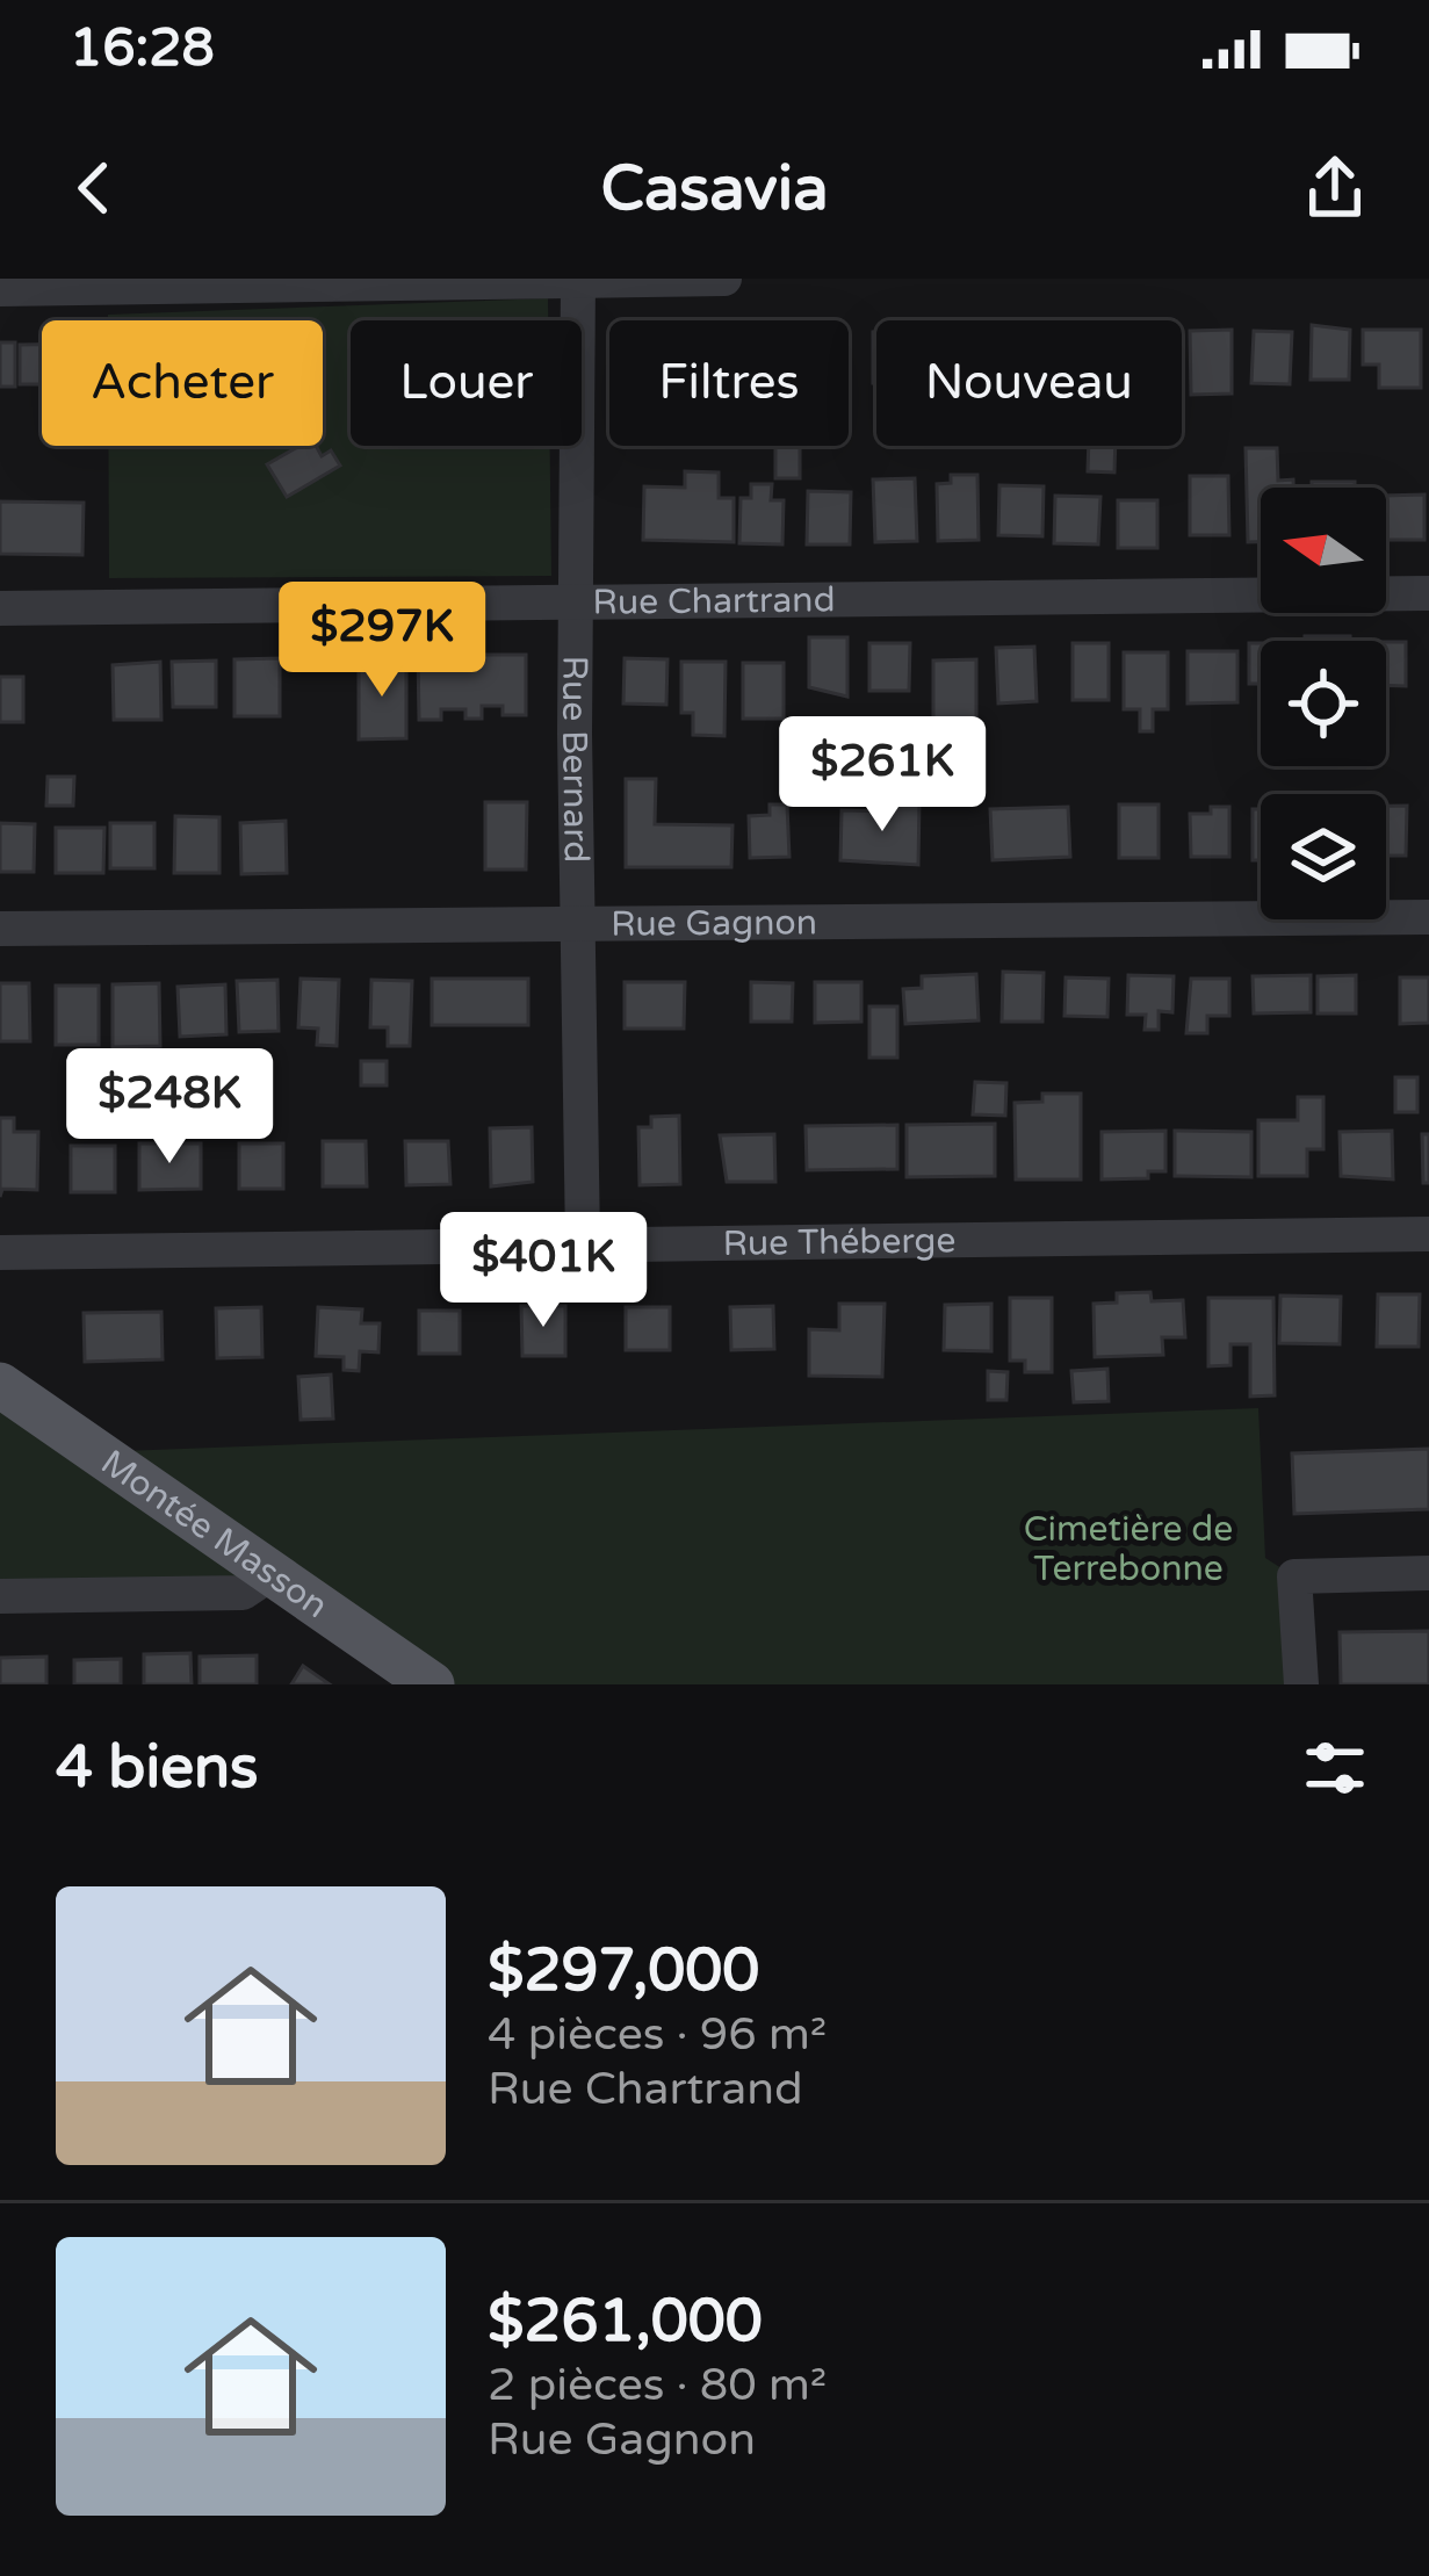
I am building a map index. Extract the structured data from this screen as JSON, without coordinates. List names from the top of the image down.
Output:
{
  "streets": {
    "main road": ["Montée Masson"],
    "street": [
      "Rue Chartrand",
      "Rue Bernard",
      "Rue Gagnon",
      "Rue Théberge"
    ]
  },
  "crossings": [
    ["Rue Chartrand", "Rue Bernard"],
    ["Rue Bernard", "Rue Gagnon"],
    ["Rue Bernard", "Rue Théberge"]
  ],
  "parks": ["Cimetière de Terrebonne"],
  "north": "left",
  "page": {
    "status": "16:28",
    "header": "Casavia",
    "chip": [
      "Acheter",
      "Louer",
      "Filtres",
      "Nouveau"
    ],
    "price": [
      "$297K",
      "$261K",
      "$248K",
      "$401K"
    ],
    "heading": "4 biens",
    "list": [
      {
        "name": "$297,000",
        "note": "4 pièces · 96 m² · Rue Chartrand"
      },
      {
        "name": "$261,000",
        "note": "2 pièces · 80 m² · Rue Gagnon"
      }
    ]
  }
}
